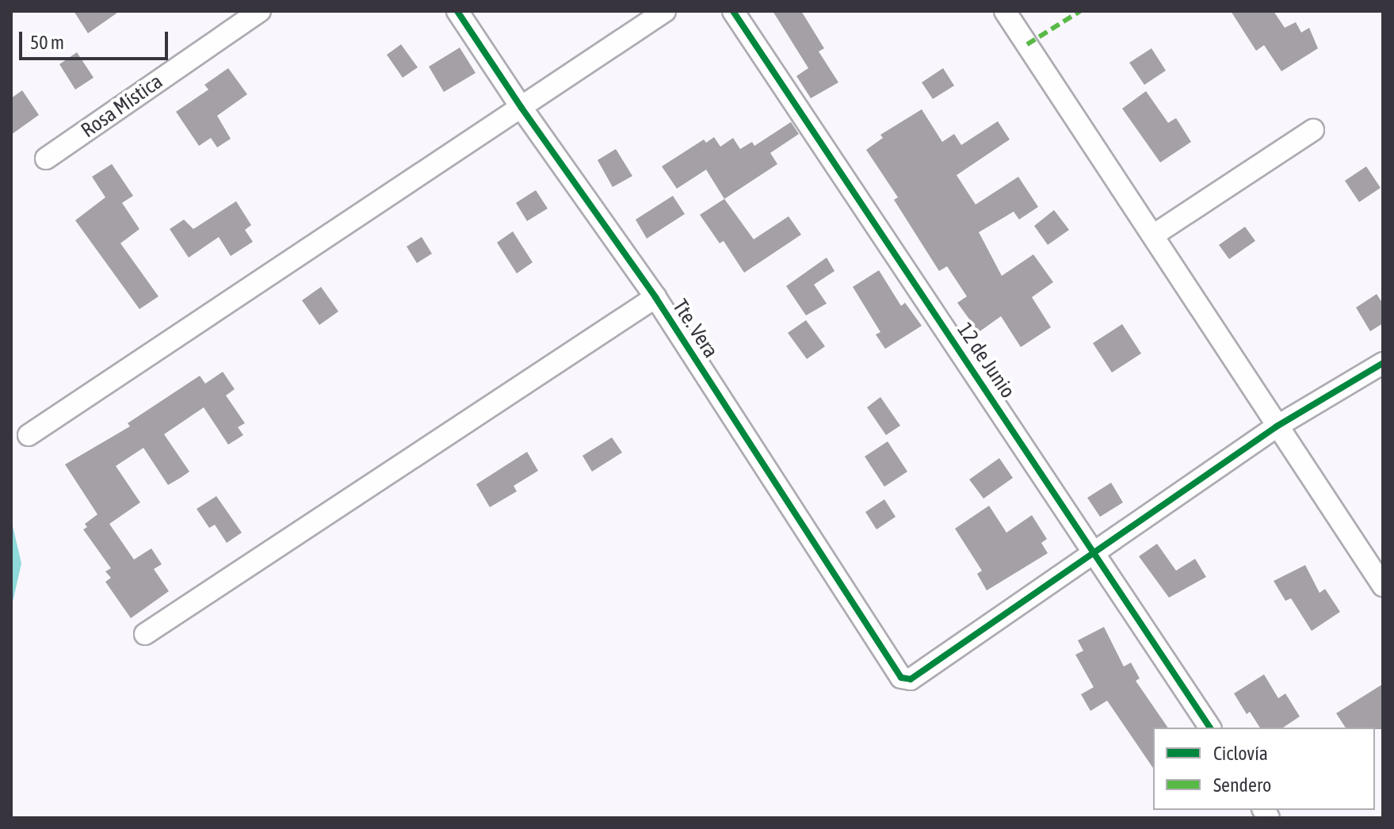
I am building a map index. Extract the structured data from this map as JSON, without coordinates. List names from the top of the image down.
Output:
{
  "streets": {
    "street": ["Rosa Mística", "Tte. Vera", "12 de Junio"]
  },
  "crossings": [
    ["Tte. Vera", "12 de Junio"]
  ],
  "legend": ["Ciclovía", "Sendero"],
  "scale_bar": "50 m"
}
